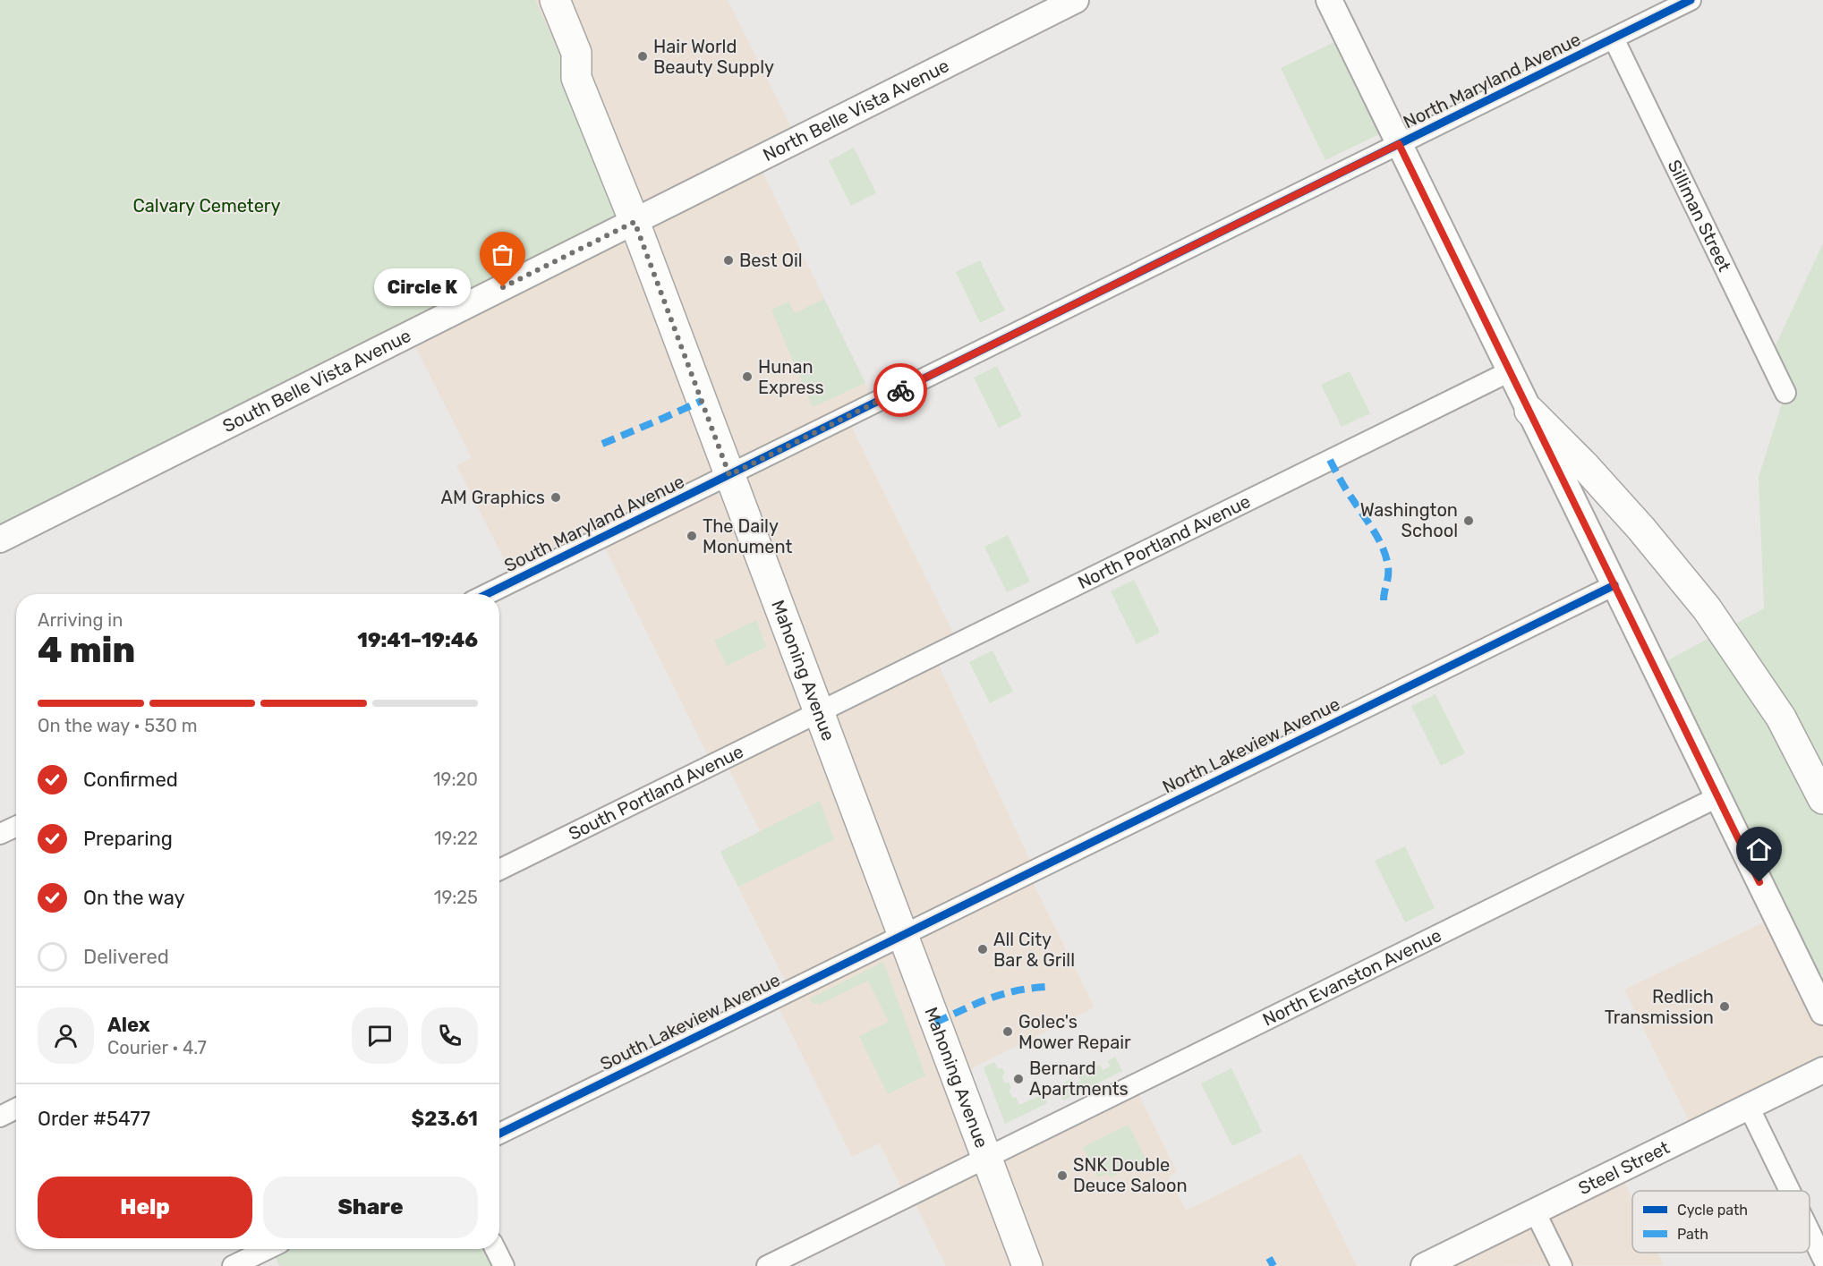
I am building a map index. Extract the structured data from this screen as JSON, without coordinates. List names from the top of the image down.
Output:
{
  "streets": {
    "main road": ["Mahoning Avenue"],
    "street": [
      "North Maryland Avenue",
      "North Belle Vista Avenue",
      "Silliman Street",
      "South Belle Vista Avenue",
      "South Maryland Avenue",
      "North Portland Avenue",
      "North Lakeview Avenue",
      "South Portland Avenue",
      "North Evanston Avenue",
      "South Lakeview Avenue",
      "Steel Street"
    ]
  },
  "crossings": [
    ["North Maryland Avenue", "Silliman Street"],
    ["North Maryland Avenue", "South Maryland Avenue"],
    ["North Maryland Avenue", "Mahoning Avenue"],
    ["North Belle Vista Avenue", "South Belle Vista Avenue"],
    ["North Belle Vista Avenue", "Mahoning Avenue"],
    ["South Belle Vista Avenue", "Mahoning Avenue"],
    ["South Maryland Avenue", "Mahoning Avenue"],
    ["North Portland Avenue", "Mahoning Avenue"],
    ["North Portland Avenue", "South Portland Avenue"],
    ["Mahoning Avenue", "North Lakeview Avenue"],
    ["Mahoning Avenue", "South Portland Avenue"],
    ["Mahoning Avenue", "North Evanston Avenue"],
    ["Mahoning Avenue", "South Lakeview Avenue"],
    ["North Lakeview Avenue", "South Lakeview Avenue"]
  ],
  "parks": ["Calvary Cemetery"],
  "places": [
    "Hair World Beauty Supply",
    "Best Oil",
    "Circle K",
    "Hunan Express",
    "AM Graphics",
    "Washington School",
    "The Daily Monument",
    "All City Bar & Grill",
    "Redlich Transmission",
    "Golec's Mower Repair",
    "Bernard Apartments",
    "SNK Double Deuce Saloon"
  ],
  "legend": ["Cycle path", "Path"],
  "page": {
    "bubble": "Circle K",
    "heading": ["4 min", "Arriving in", "19:41–19:46"],
    "panel": [
      "Alex",
      "Courier · 4.7",
      "Order #5477",
      "$23.61"
    ],
    "bar": "On the way · 530 m",
    "list": [
      ["Confirmed", "19:20"],
      ["Preparing", "19:22"],
      ["On the way", "19:25"],
      "Delivered"
    ],
    "buttons": ["Help", "Share"]
  }
}
